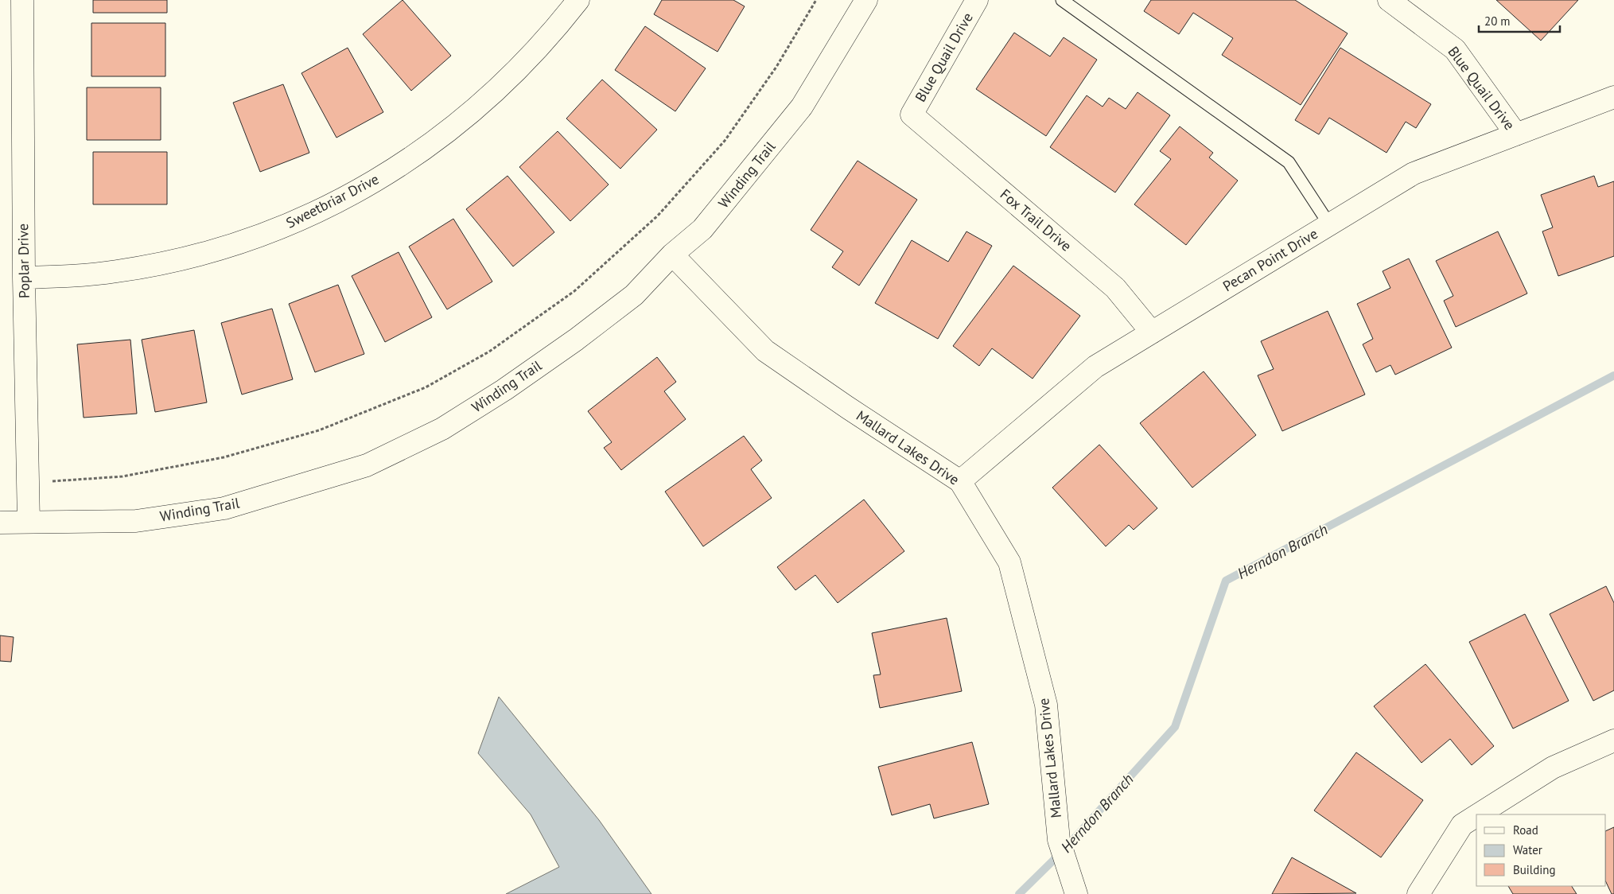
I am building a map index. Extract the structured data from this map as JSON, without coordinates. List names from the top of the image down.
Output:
{
  "streets": {
    "street": [
      "Blue Quail Drive",
      "Winding Trail",
      "Sweetbriar Drive",
      "Fox Trail Drive",
      "Pecan Point Drive",
      "Poplar Drive",
      "Mallard Lakes Drive"
    ]
  },
  "crossings": [
    ["Blue Quail Drive", "Fox Trail Drive"],
    ["Blue Quail Drive", "Pecan Point Drive"],
    ["Winding Trail", "Poplar Drive"],
    ["Winding Trail", "Mallard Lakes Drive"],
    ["Sweetbriar Drive", "Poplar Drive"],
    ["Fox Trail Drive", "Pecan Point Drive"],
    ["Pecan Point Drive", "Mallard Lakes Drive"]
  ],
  "water": ["Herndon Branch"],
  "legend": ["Road", "Water", "Building"],
  "scale_bar": "20 m"
}
